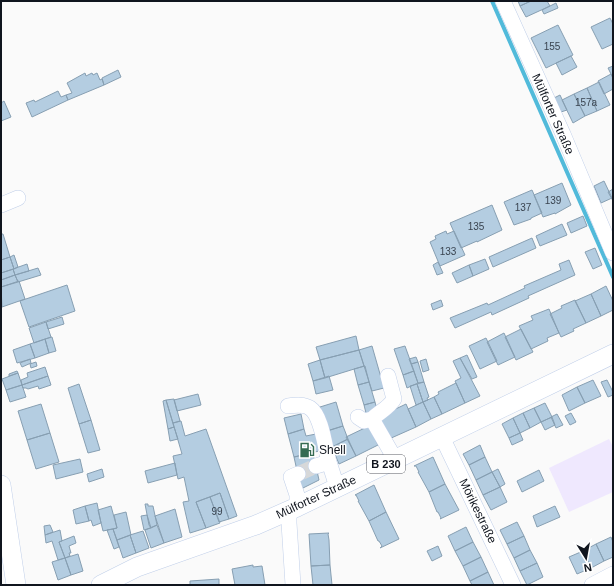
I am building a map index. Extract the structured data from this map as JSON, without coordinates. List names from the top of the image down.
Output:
{
  "streets": {
    "main road": ["Mülforter Straße", "B 230"],
    "street": ["Mörikestraße"]
  },
  "crossings": [
    ["Mülforter Straße", "Mörikestraße"]
  ],
  "places": {
    "fuel station": ["Shell"]
  },
  "house_numbers": [
    "155",
    "157a",
    "139",
    "137",
    "135",
    "133",
    "99"
  ],
  "north": "bottom"
}
